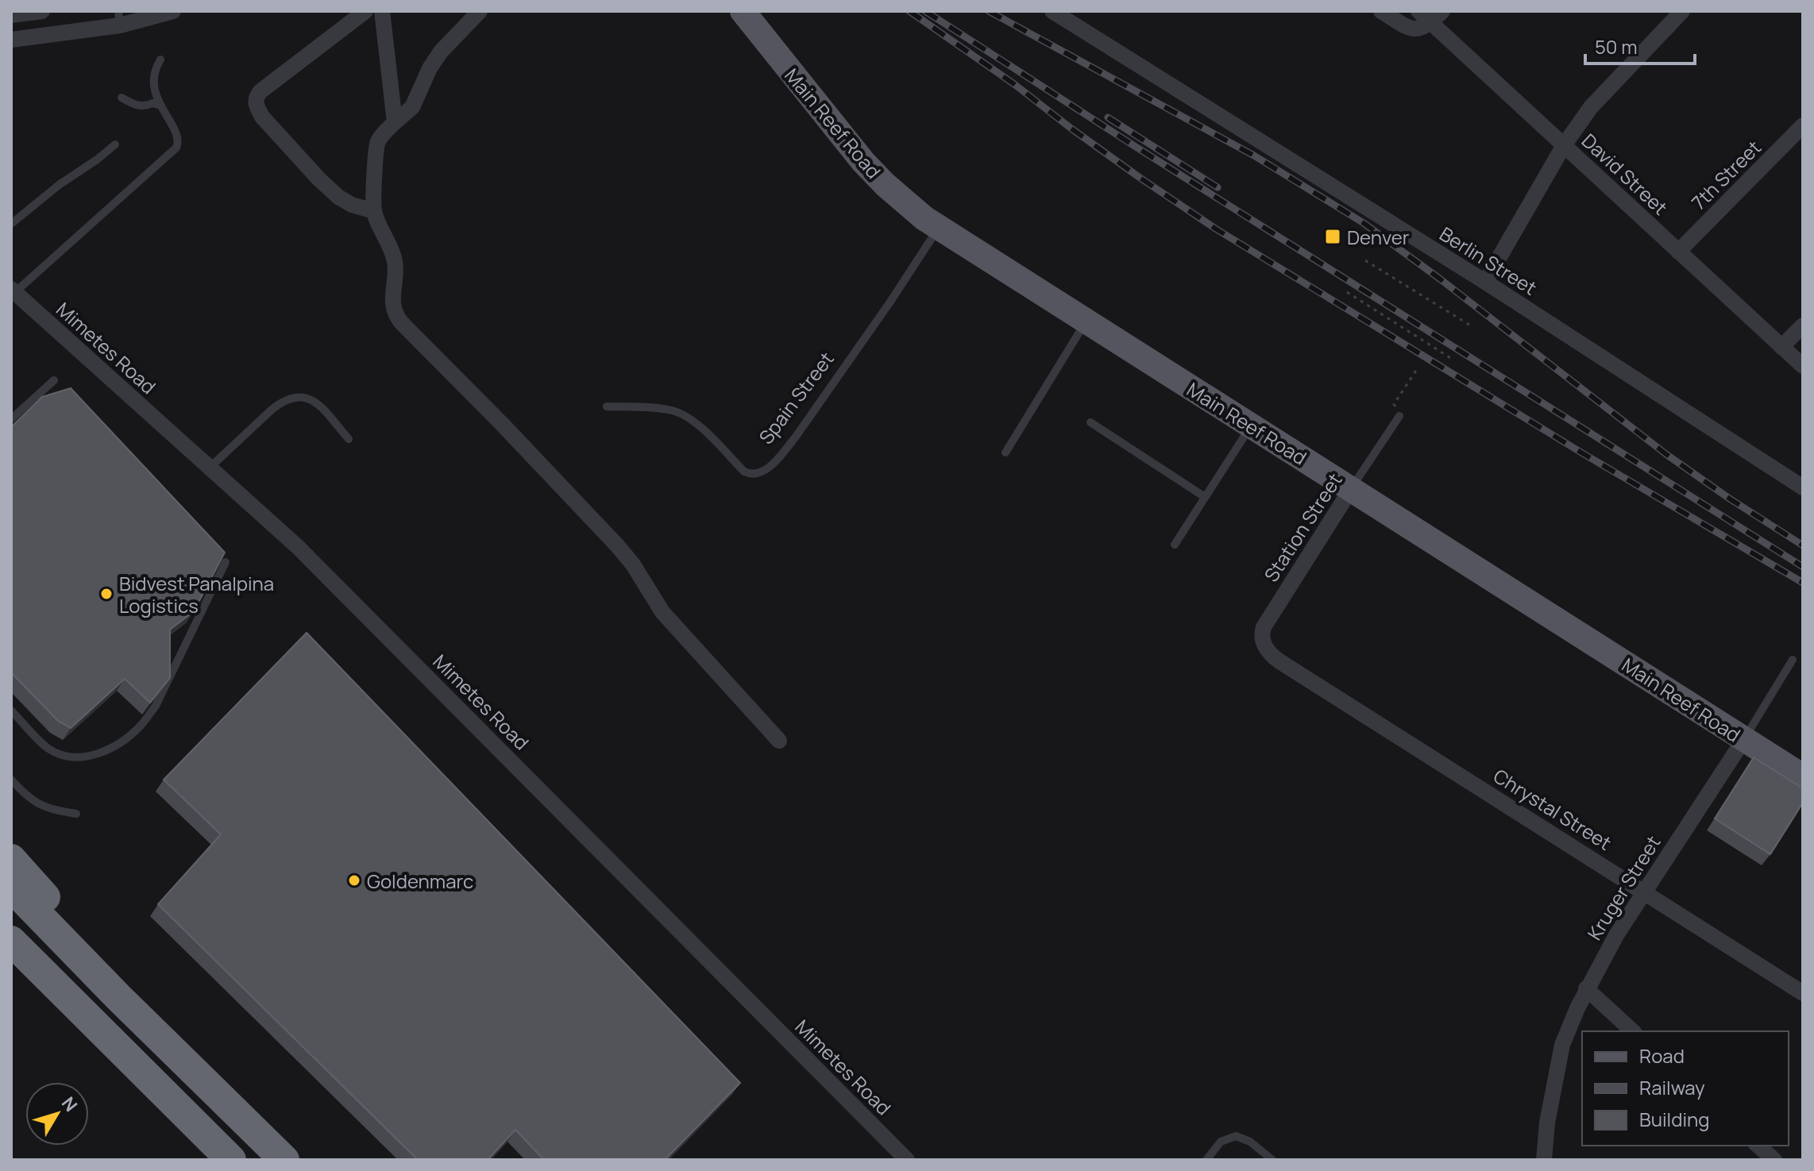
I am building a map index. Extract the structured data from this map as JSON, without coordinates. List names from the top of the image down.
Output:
{
  "streets": {
    "main road": ["Main Reef Road"],
    "street": [
      "David Street",
      "7th Street",
      "Berlin Street",
      "Mimetes Road",
      "Station Street",
      "Chrystal Street",
      "Kruger Street"
    ],
    "lane": ["Spain Street"]
  },
  "crossings": [
    ["Main Reef Road", "Spain Street"],
    ["Main Reef Road", "Station Street"],
    ["Main Reef Road", "Kruger Street"],
    ["David Street", "7th Street"],
    ["Station Street", "Chrystal Street"],
    ["Chrystal Street", "Kruger Street"]
  ],
  "places": {
    "transit": ["Denver"],
    "other": ["Bidvest Panalpina Logistics", "Goldenmarc"]
  },
  "legend": ["Road", "Railway", "Building"],
  "scale_bar": "50 m",
  "north": "top right"
}
